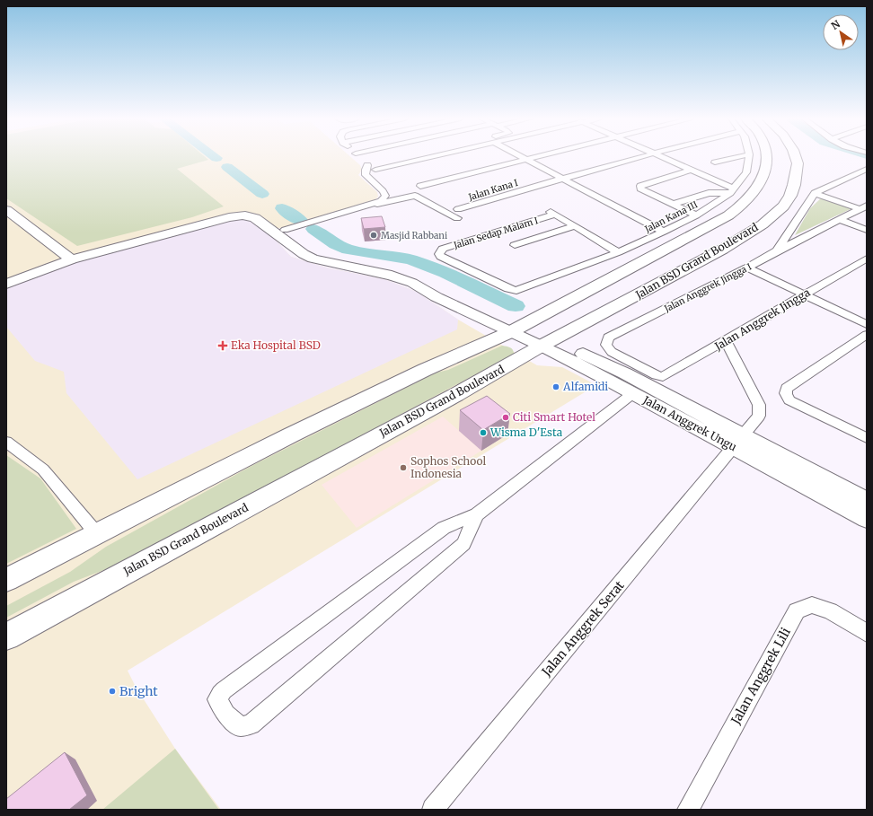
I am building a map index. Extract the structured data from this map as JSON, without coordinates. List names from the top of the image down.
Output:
{
  "streets": {
    "main road": ["Jalan BSD Grand Boulevard"],
    "street": [
      "Jalan Kana I",
      "Jalan Kana III",
      "Jalan Sedap Malam I",
      "Jalan Anggrek Jingga I",
      "Jalan Anggrek Jingga",
      "Jalan Anggrek Ungu",
      "Jalan Anggrek Serat",
      "Jalan Anggrek Lili"
    ]
  },
  "crossings": [
    ["Jalan Kana III", "Jalan Sedap Malam I"],
    ["Jalan BSD Grand Boulevard", "Jalan Anggrek Ungu"],
    ["Jalan Anggrek Jingga I", "Jalan Anggrek Jingga"],
    ["Jalan Anggrek Jingga", "Jalan Anggrek Serat"],
    ["Jalan Anggrek Ungu", "Jalan Anggrek Serat"]
  ],
  "places": {
    "other": [
      "Masjid Rabbani",
      "Alfamidi",
      "Citi Smart Hotel",
      "Wisma D'Esta",
      "Sophos School Indonesia",
      "Bright"
    ],
    "health": ["Eka Hospital BSD"]
  },
  "north": "top left"
}
